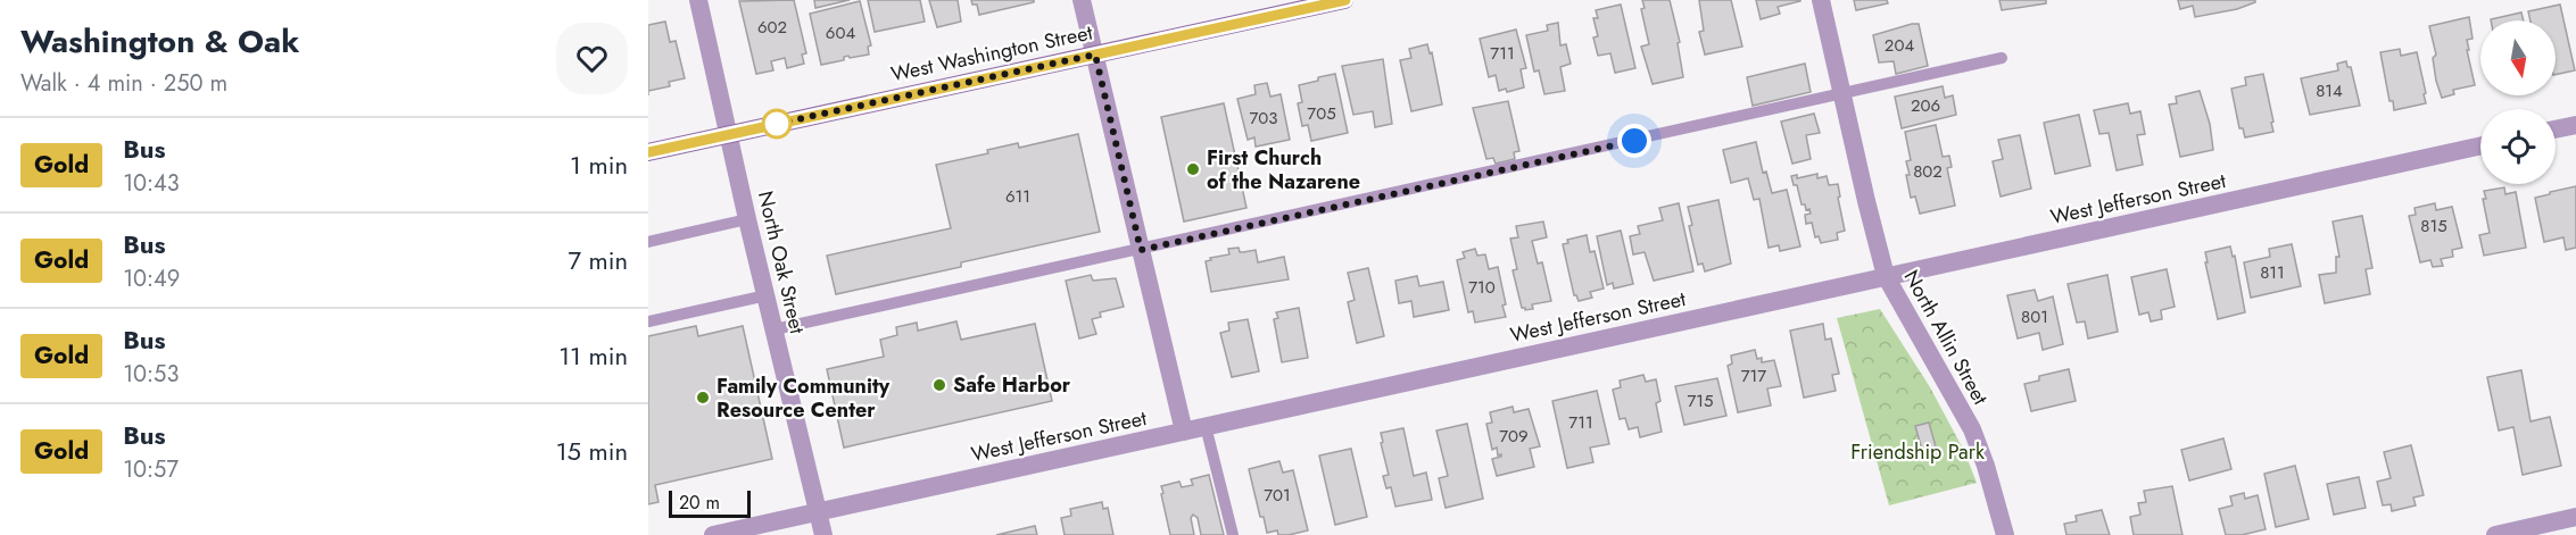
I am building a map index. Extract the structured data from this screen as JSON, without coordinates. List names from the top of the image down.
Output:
{
  "streets": {
    "main road": ["West Washington Street"],
    "street": ["West Jefferson Street", "North Oak Street", "North Allin Street"]
  },
  "crossings": [
    ["West Washington Street", "North Oak Street"],
    ["West Jefferson Street", "North Oak Street"],
    ["West Jefferson Street", "North Allin Street"]
  ],
  "parks": ["Friendship Park"],
  "places": ["First Church of the Nazarene", "Safe Harbor", "Family Community Resource Center"],
  "lines": ["bus line Gold"],
  "house_numbers": [
    "602",
    "604",
    "204",
    "711",
    "814",
    "206",
    "705",
    "703",
    "802",
    "611",
    "815",
    "811",
    "710",
    "801",
    "717",
    "715",
    "711",
    "709",
    "701"
  ],
  "scale_bar": "20 m",
  "north": "bottom",
  "page": {
    "heading": ["Washington & Oak", "Walk · 4 min · 250 m"],
    "list": [
      {
        "mark": "Gold",
        "name": "Bus",
        "note": "10:43",
        "value": "1 min"
      },
      {
        "mark": "Gold",
        "name": "Bus",
        "note": "10:49",
        "value": "7 min"
      },
      {
        "mark": "Gold",
        "name": "Bus",
        "note": "10:53",
        "value": "11 min"
      },
      {
        "mark": "Gold",
        "name": "Bus",
        "note": "10:57",
        "value": "15 min"
      }
    ],
    "scale": "20 m"
  }
}
